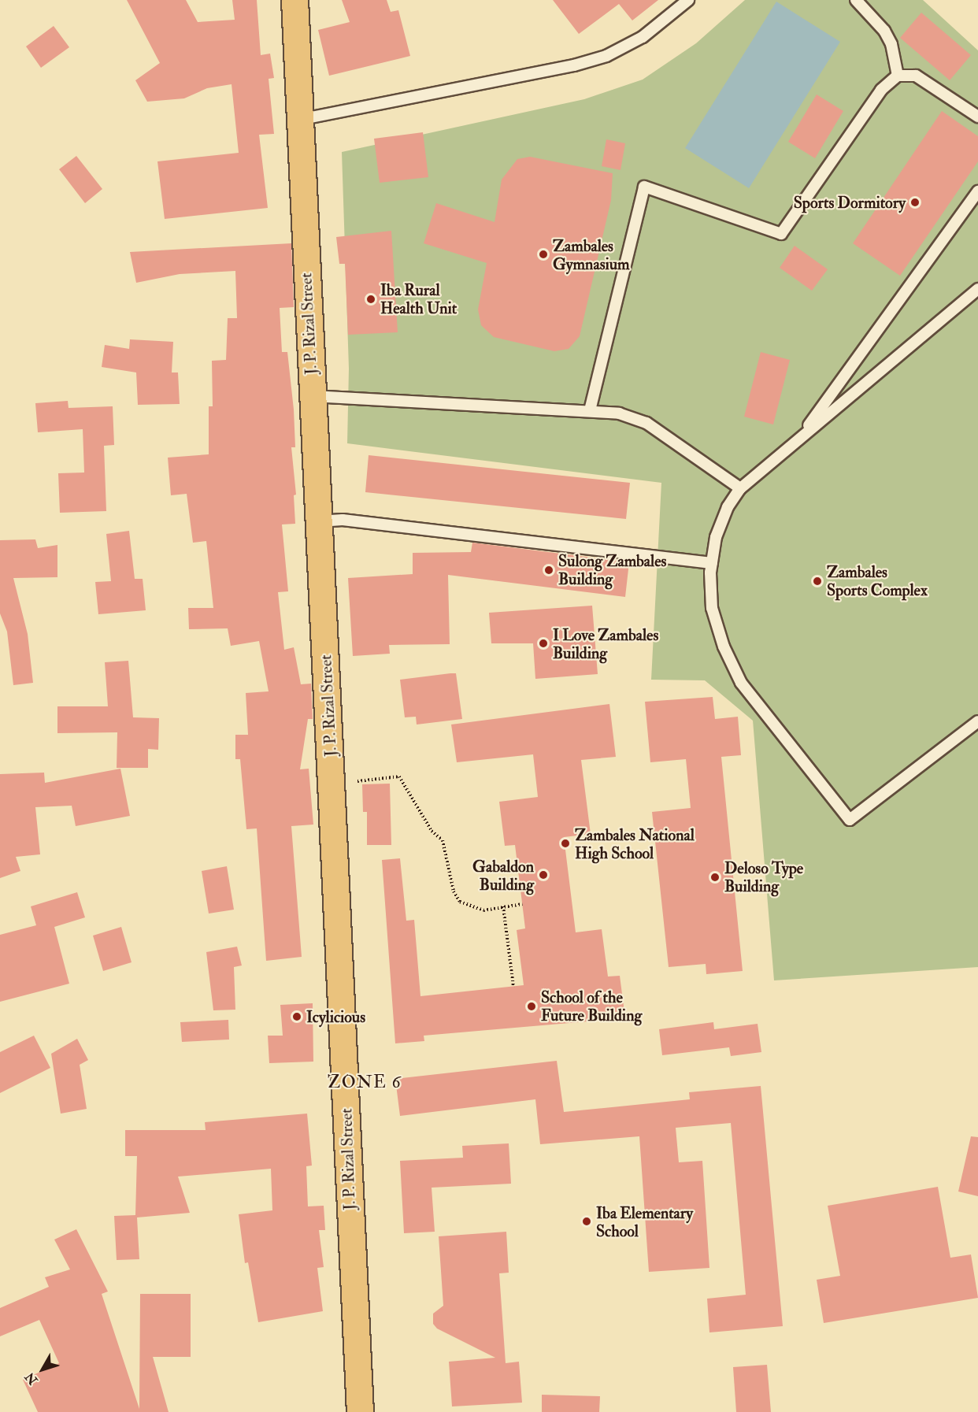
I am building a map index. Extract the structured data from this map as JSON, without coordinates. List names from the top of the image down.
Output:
{
  "streets": {
    "main road": ["J. P. Rizal Street"]
  },
  "districts": ["ZONE 6"],
  "places": [
    "Sports Dormitory",
    "Zambales Gymnasium",
    "Iba Rural Health Unit",
    "Sulong Zambales Building",
    "Zambales Sports Complex",
    "I Love Zambales Building",
    "Zambales National High School",
    "Gabaldon Building",
    "Deloso Type Building",
    "School of the Future Building",
    "Icylicious",
    "Iba Elementary School"
  ],
  "north": "bottom left"
}
